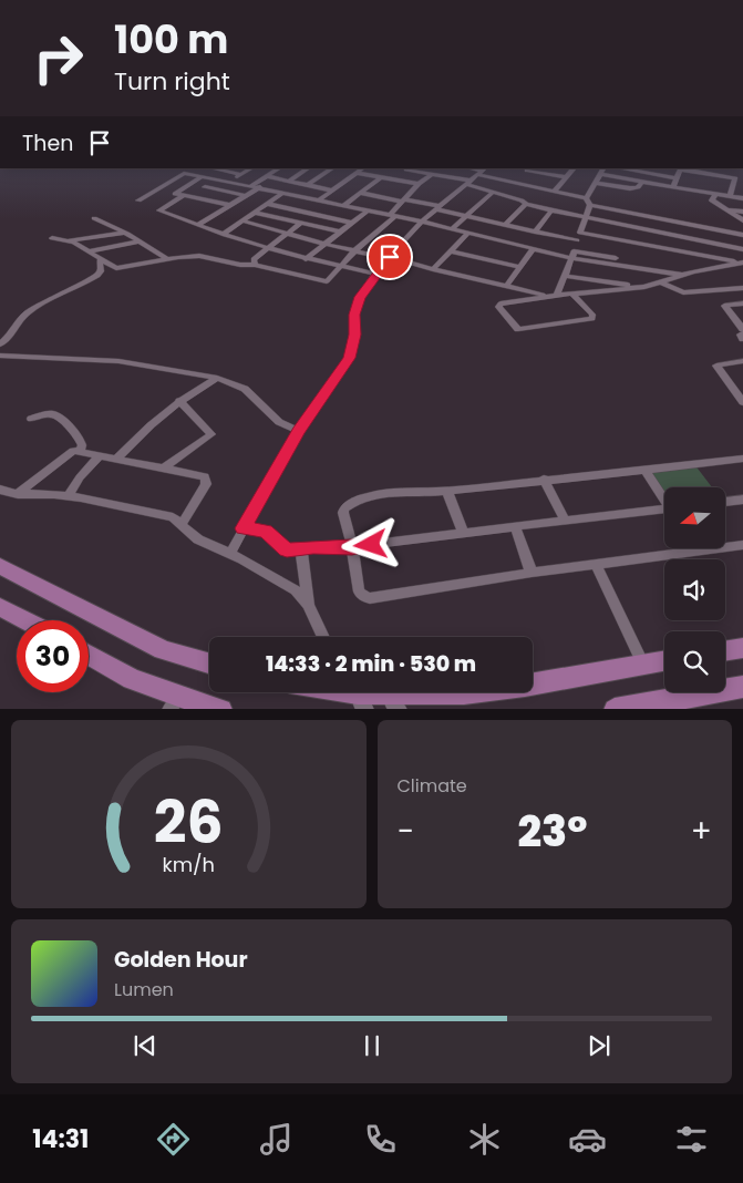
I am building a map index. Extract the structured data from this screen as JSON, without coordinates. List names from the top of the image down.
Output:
{
  "north": "left",
  "page": {
    "turn": ["100 m", "Turn right"],
    "then": "Then",
    "limit": "30",
    "trip": "14:33 · 2 min · 530 m",
    "tile": "Climate",
    "heat": ["−", "23°", "+"],
    "song": ["Golden Hour", "Lumen"],
    "tabs": "14:31",
    "gauge": ["26", "km/h"]
  }
}
